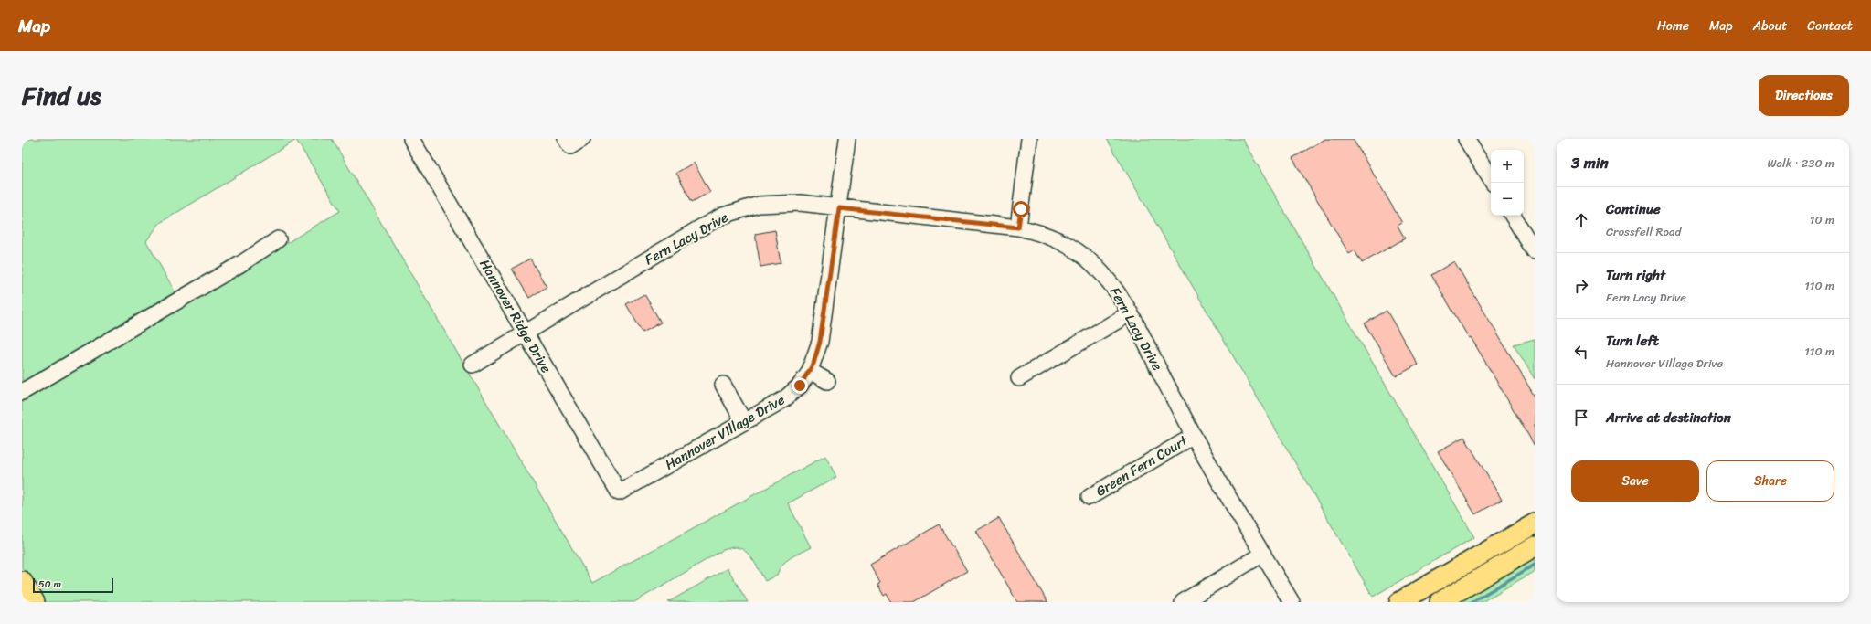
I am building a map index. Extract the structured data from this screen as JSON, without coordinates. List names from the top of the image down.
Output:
{
  "streets": {
    "street": [
      "Fern Lacy Drive",
      "Hannover Ridge Drive",
      "Hannover Village Drive",
      "Green Fern Court"
    ]
  },
  "crossings": [
    ["Fern Lacy Drive", "Hannover Ridge Drive"],
    ["Fern Lacy Drive", "Hannover Village Drive"],
    ["Fern Lacy Drive", "Green Fern Court"],
    ["Hannover Ridge Drive", "Hannover Village Drive"]
  ],
  "scale_bar": "50 m",
  "page": {
    "header": "Map",
    "nav": [
      "Home",
      "Map",
      "About",
      "Contact"
    ],
    "title": "Find us",
    "buttons": [
      "Directions",
      ["Save", "Share"]
    ],
    "heading": ["3 min", "Walk · 230 m"],
    "map_buttons": ["+", "−"],
    "list": [
      ["Continue", "Crossfell Road", "10 m"],
      ["Turn right", "Fern Lacy Drive", "110 m"],
      ["Turn left", "Hannover Village Drive", "110 m"],
      "Arrive at destination"
    ],
    "scale": "50 m"
  }
}
